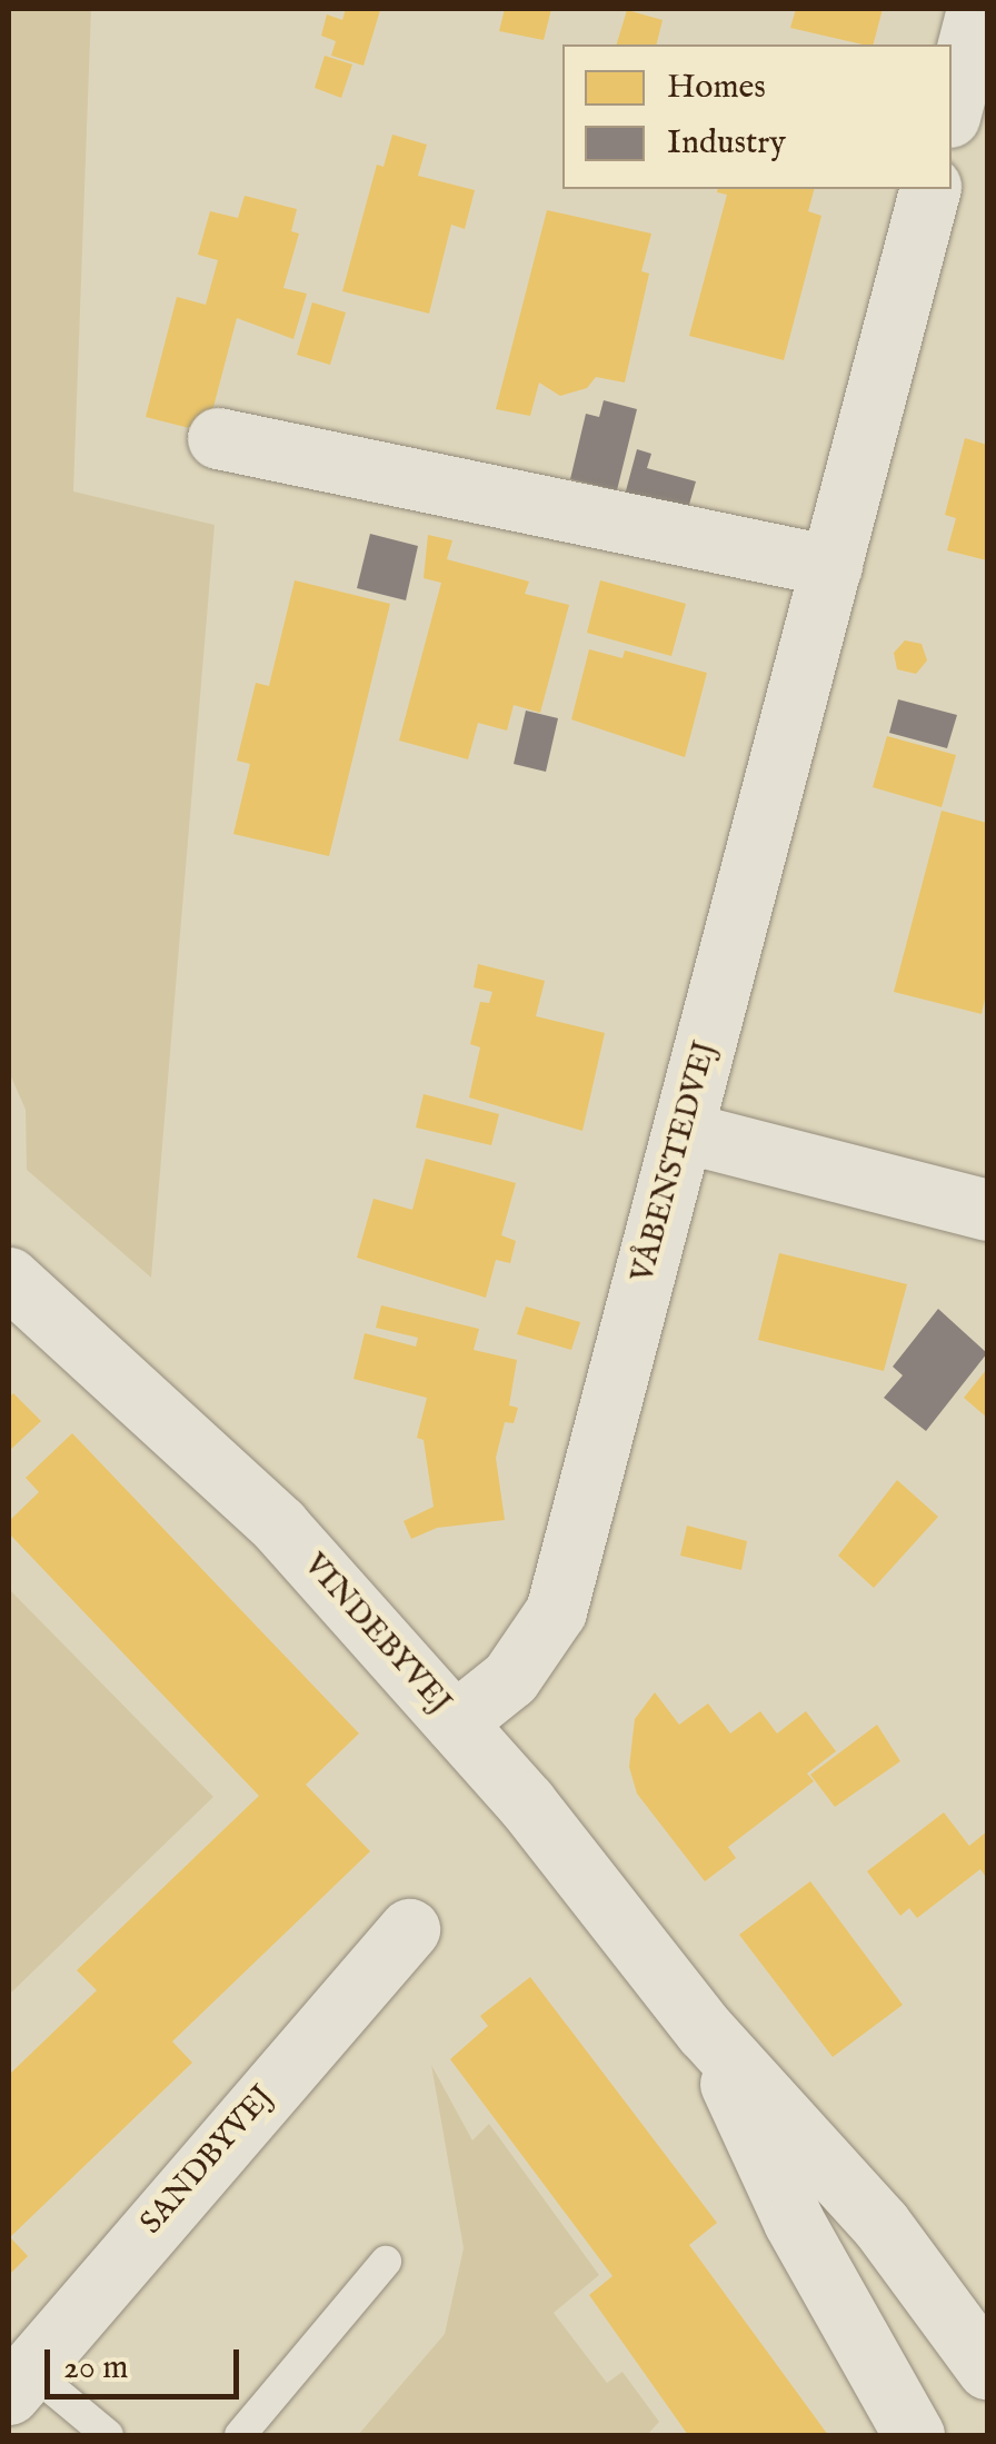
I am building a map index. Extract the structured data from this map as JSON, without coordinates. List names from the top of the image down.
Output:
{
  "streets": {
    "street": ["VÅBENSTEDVEJ", "VINDEBYVEJ", "SANDBYVEJ"]
  },
  "crossings": [
    ["VÅBENSTEDVEJ", "VINDEBYVEJ"]
  ],
  "legend": ["Homes", "Industry"],
  "scale_bar": "20 m"
}
